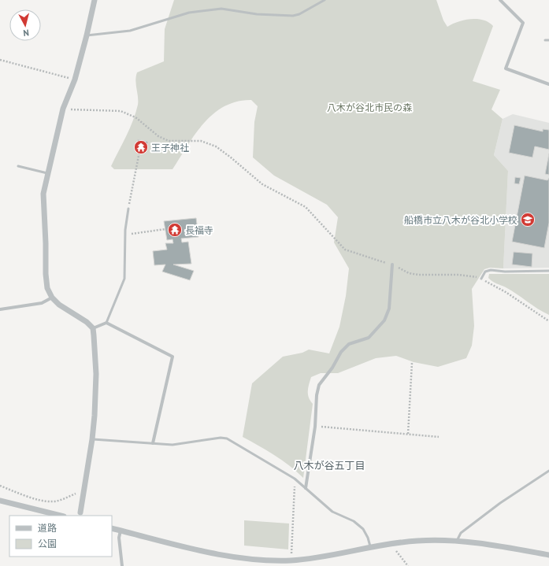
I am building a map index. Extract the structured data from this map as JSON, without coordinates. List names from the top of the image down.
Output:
{
  "districts": ["八木が谷五丁目"],
  "parks": ["八木が谷北市民の森"],
  "places": {
    "temple": ["王子神社", "長福寺"],
    "school or university": ["船橋市立八木が谷北小学校"]
  },
  "legend": ["道路", "公園"],
  "north": "bottom"
}
